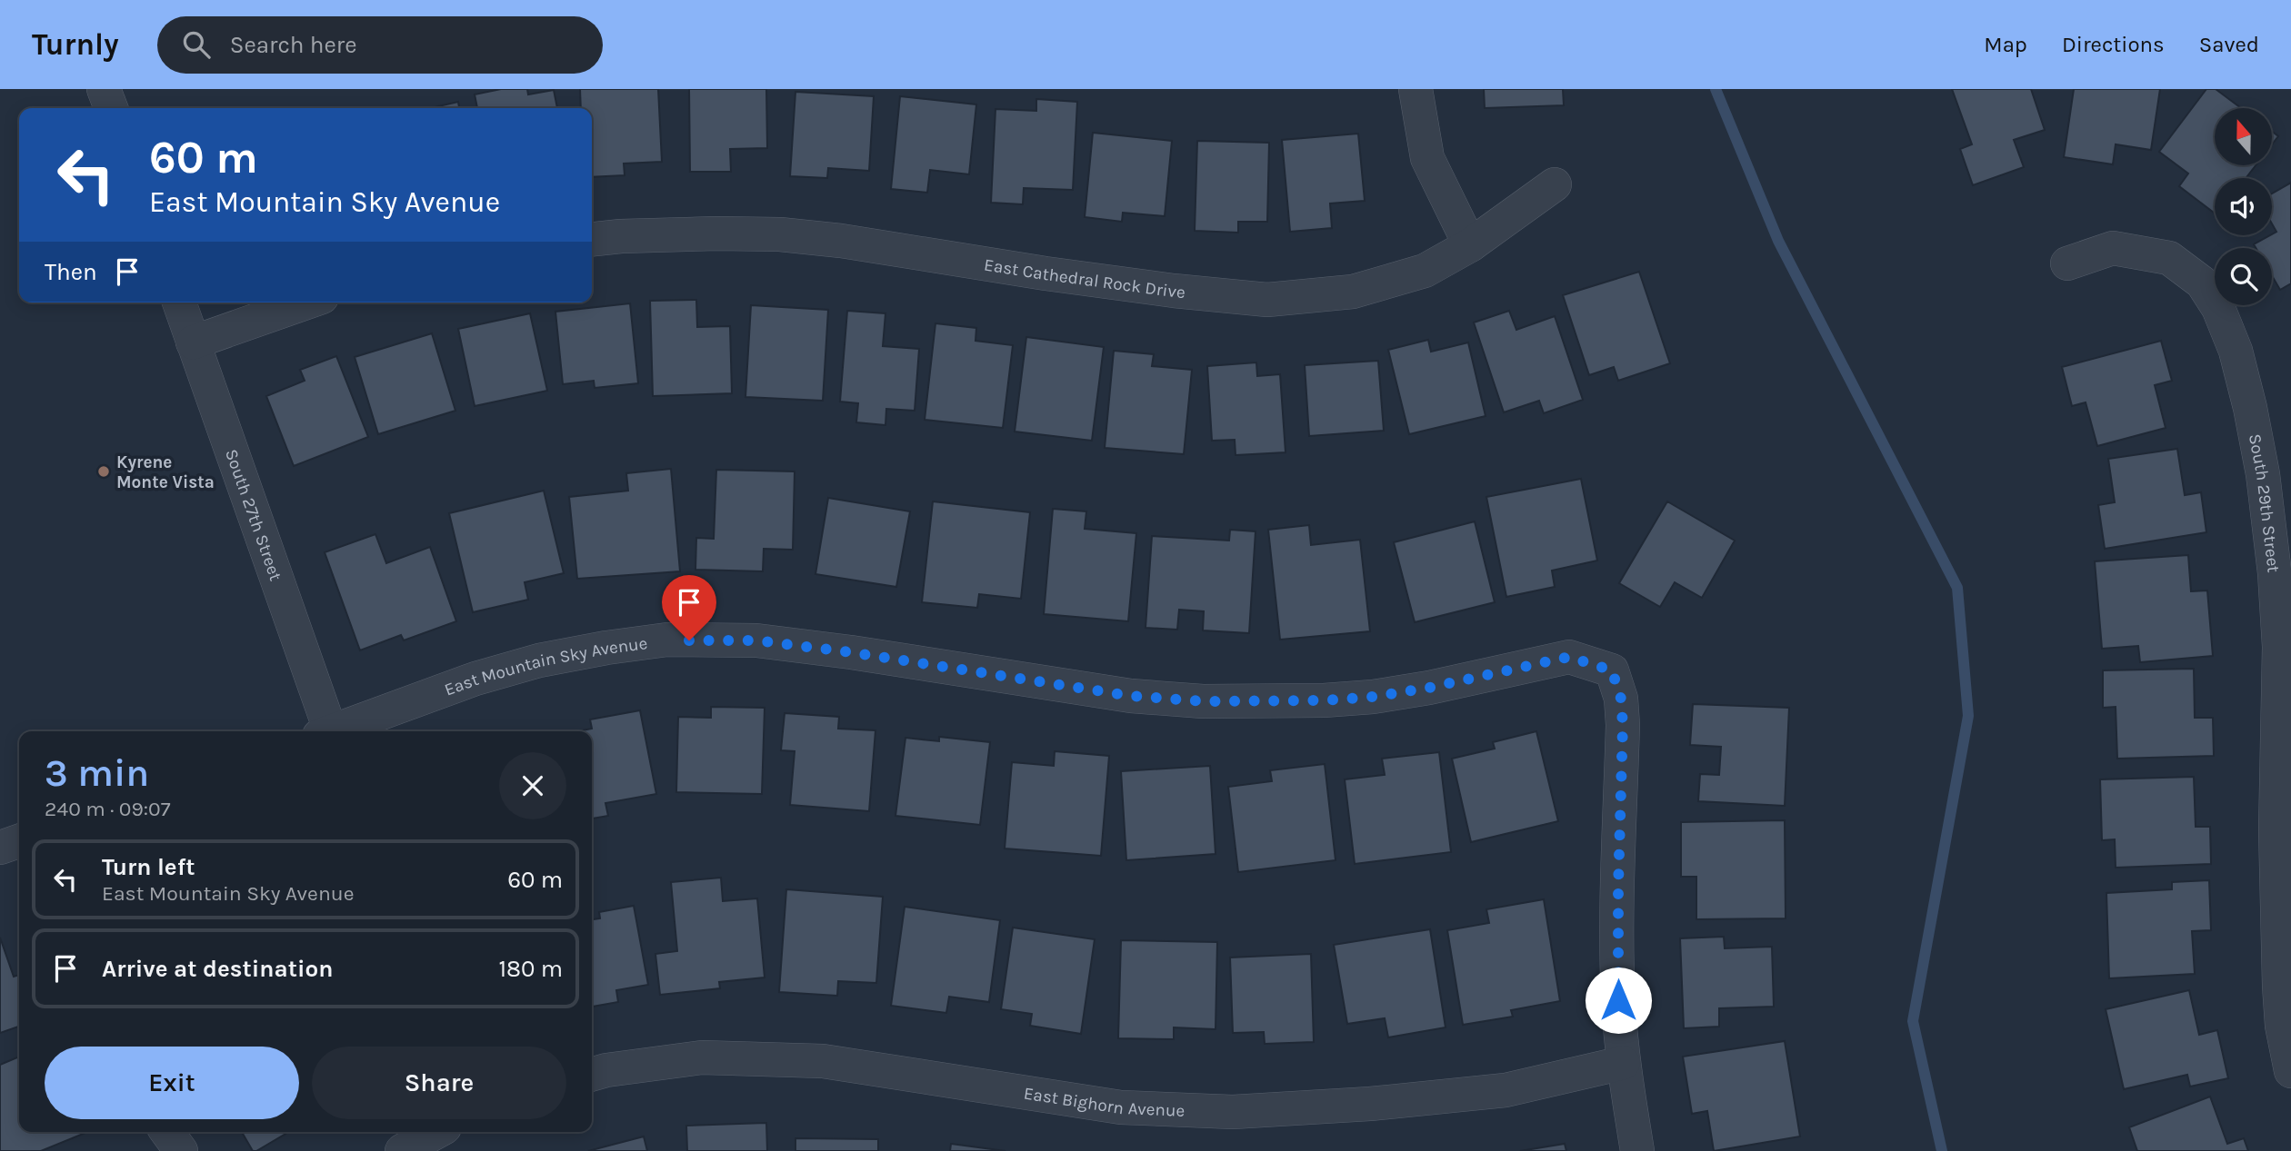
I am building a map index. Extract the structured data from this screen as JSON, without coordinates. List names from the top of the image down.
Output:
{
  "streets": {
    "street": [
      "East Cathedral Rock Drive",
      "South 29th Street",
      "South 27th Street",
      "East Mountain Sky Avenue",
      "East Bighorn Avenue"
    ]
  },
  "crossings": [
    ["East Mountain Sky Avenue", "East Bighorn Avenue"]
  ],
  "places": ["Kyrene Monte Vista"],
  "north": "top",
  "page": {
    "header": "Turnly",
    "search": "Search here",
    "nav": ["Map", "Directions", "Saved"],
    "turn": ["60 m", "East Mountain Sky Avenue"],
    "then": "Then",
    "heading": ["3 min", "240 m · 09:07"],
    "list": [
      {
        "name": "Turn left",
        "note": "East Mountain Sky Avenue",
        "value": "60 m"
      },
      {
        "name": "Arrive at destination",
        "value": "180 m"
      }
    ],
    "buttons": ["Exit", "Share"]
  }
}
